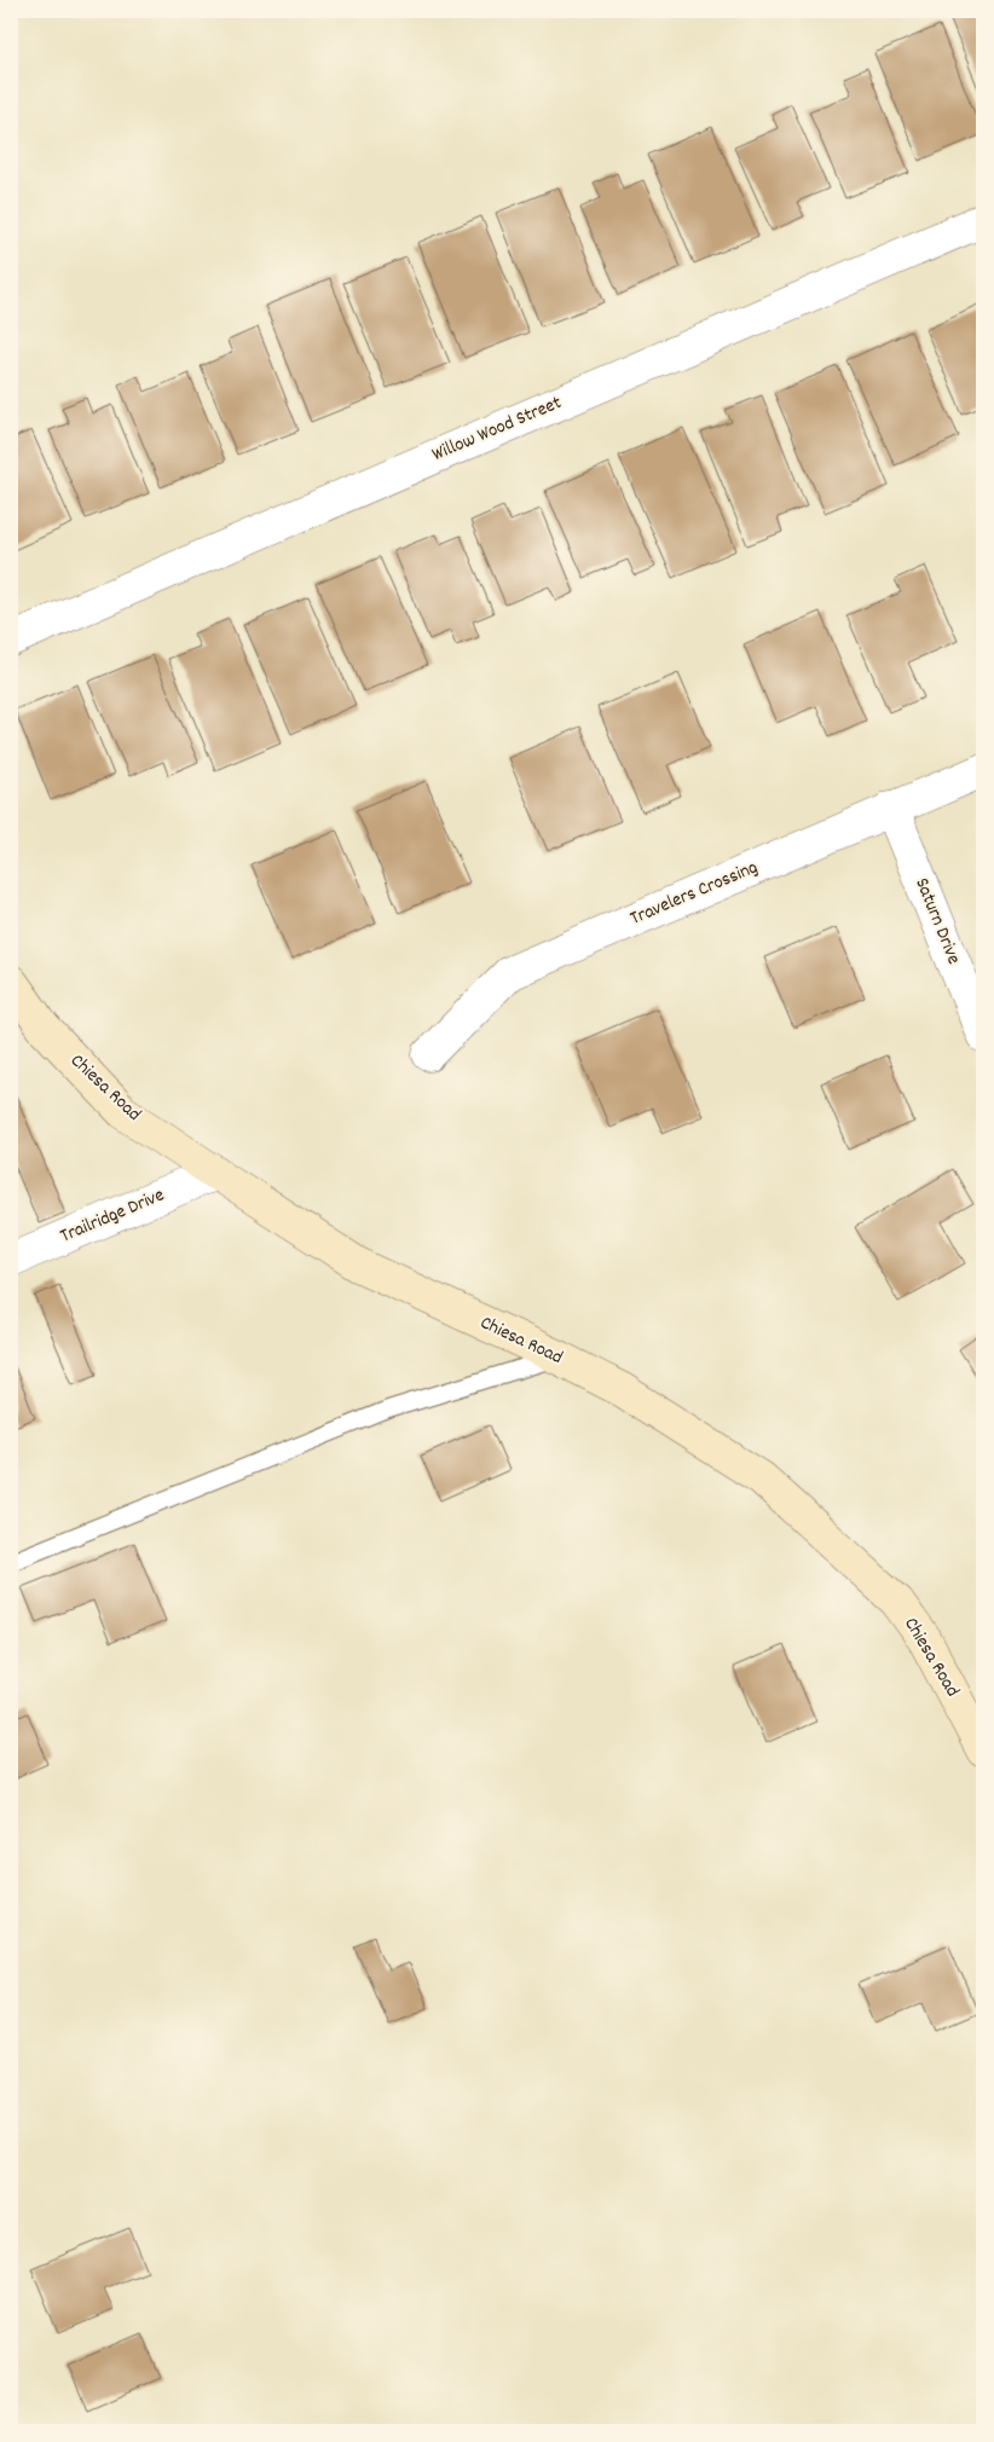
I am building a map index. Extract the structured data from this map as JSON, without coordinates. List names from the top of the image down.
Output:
{
  "streets": {
    "main road": ["Chiesa Road"],
    "street": [
      "Willow Wood Street",
      "Travelers Crossing",
      "Saturn Drive",
      "Trailridge Drive"
    ]
  },
  "crossings": [
    ["Travelers Crossing", "Saturn Drive"],
    ["Chiesa Road", "Trailridge Drive"]
  ]
}
